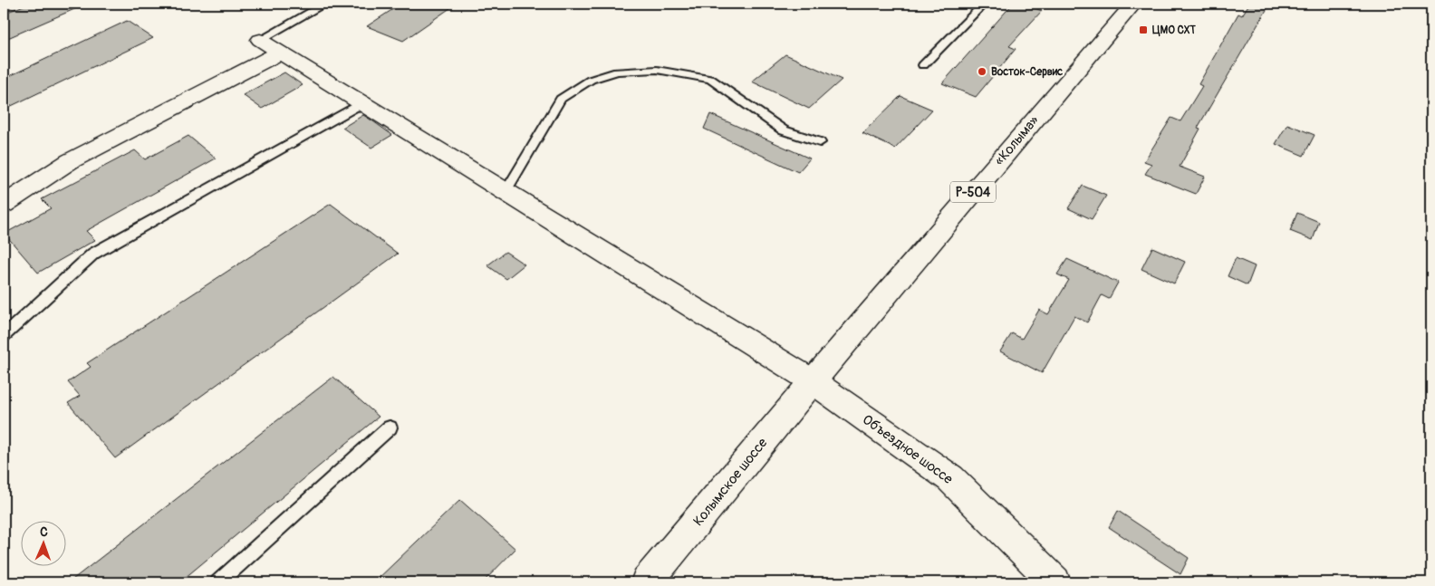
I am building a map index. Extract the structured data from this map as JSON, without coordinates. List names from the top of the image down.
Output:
{
  "streets": {
    "main road": [
      "«Колыма»",
      "Р-504",
      "Объездное шоссе",
      "Колымское шоссе"
    ]
  },
  "crossings": [
    ["«Колыма»", "Объездное шоссе"],
    ["«Колыма»", "Колымское шоссе"],
    ["Объездное шоссе", "Колымское шоссе"]
  ],
  "places": {
    "transit": ["ЦМО СХТ"],
    "other": ["Восток-Сервис"]
  },
  "north": "top"
}
